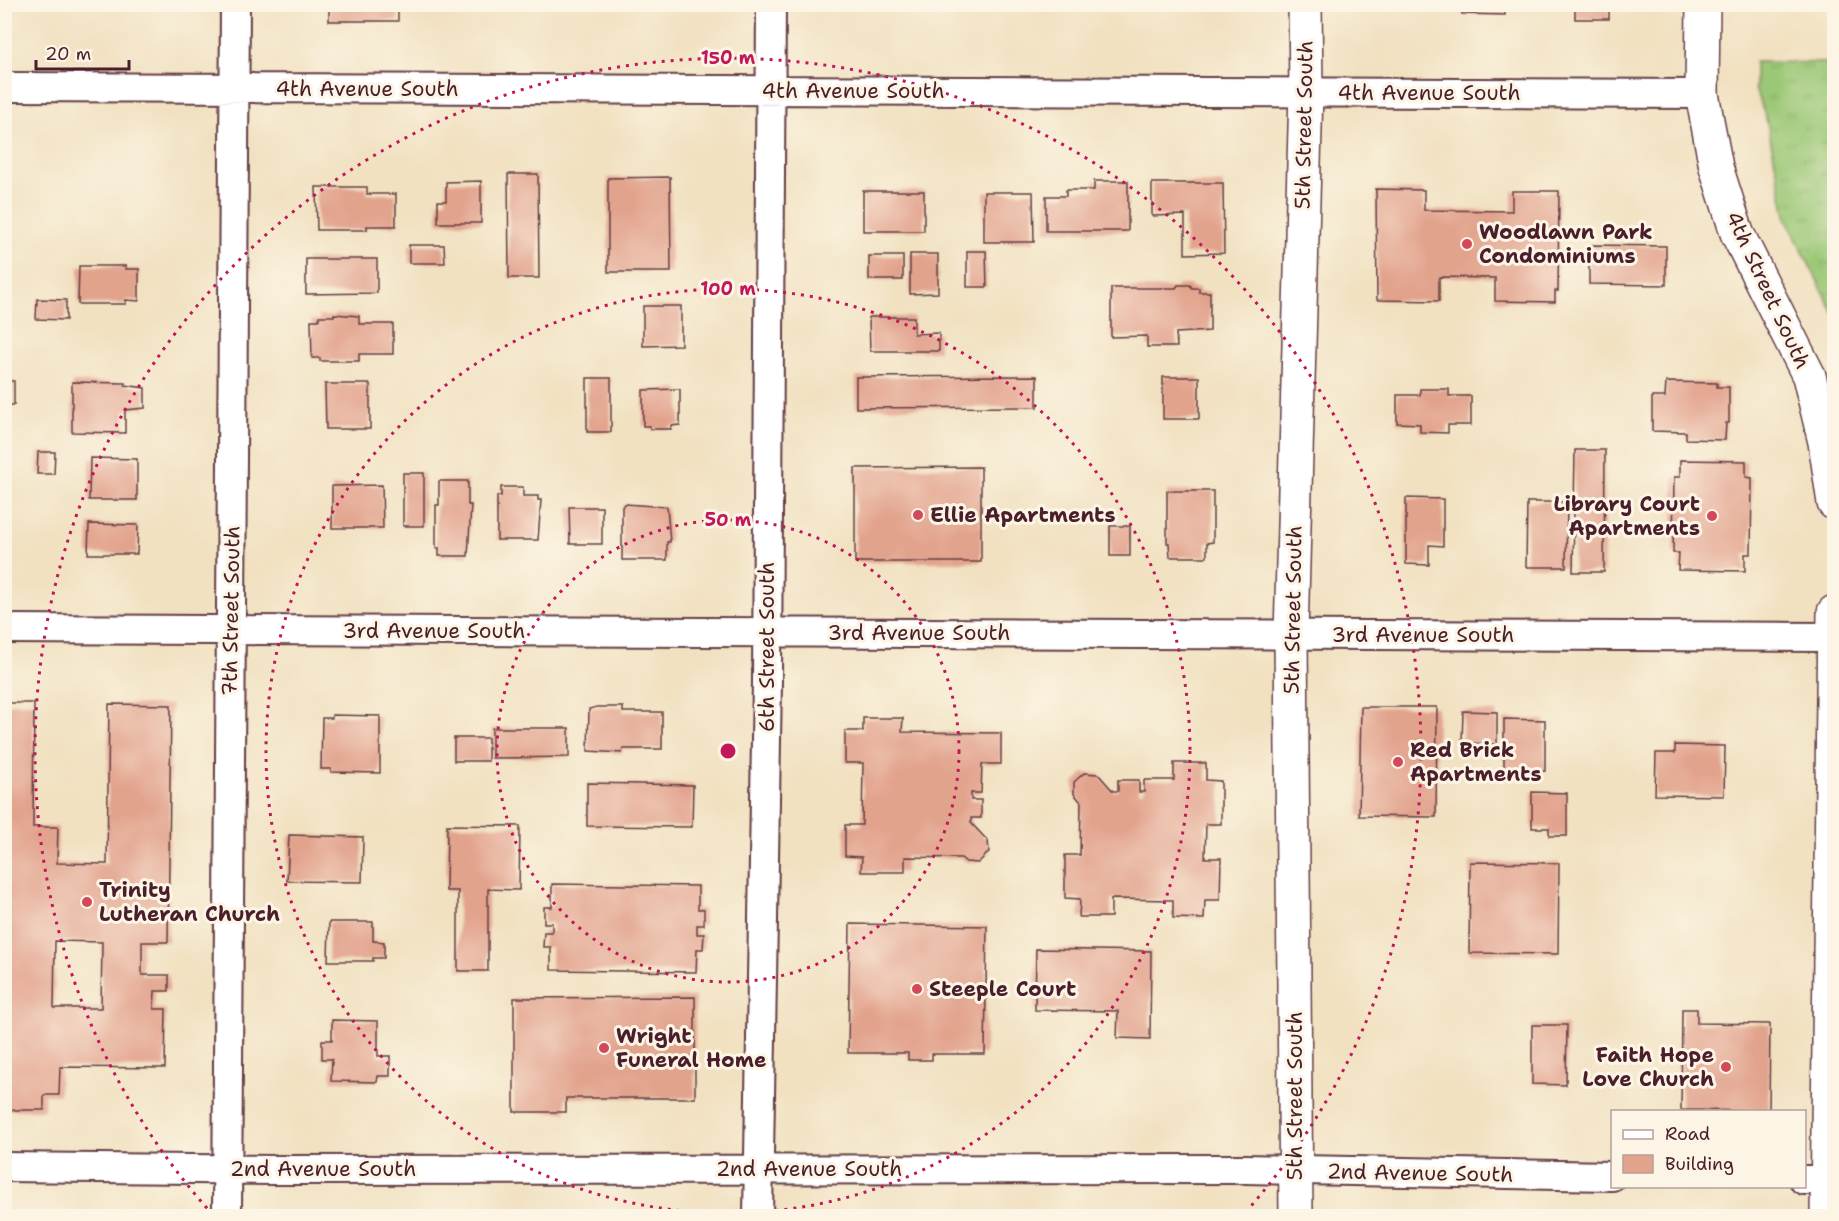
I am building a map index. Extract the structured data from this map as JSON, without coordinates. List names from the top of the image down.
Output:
{
  "streets": {
    "street": [
      "4th Avenue South",
      "5th Street South",
      "4th Street South",
      "7th Street South",
      "3rd Avenue South",
      "6th Street South",
      "2nd Avenue South"
    ]
  },
  "crossings": [
    ["4th Avenue South", "5th Street South"],
    ["4th Avenue South", "4th Street South"],
    ["4th Avenue South", "7th Street South"],
    ["4th Avenue South", "6th Street South"],
    ["5th Street South", "3rd Avenue South"],
    ["5th Street South", "2nd Avenue South"],
    ["7th Street South", "3rd Avenue South"],
    ["7th Street South", "2nd Avenue South"],
    ["3rd Avenue South", "6th Street South"],
    ["6th Street South", "2nd Avenue South"]
  ],
  "places": [
    "Woodlawn Park Condominiums",
    "Ellie Apartments",
    "Library Court Apartments",
    "Red Brick Apartments",
    "Trinity Lutheran Church",
    "Steeple Court",
    "Wright Funeral Home",
    "Faith Hope Love Church"
  ],
  "legend": ["Road", "Building"],
  "scale_bar": "20 m",
  "rings": ["150 m", "100 m", "50 m"]
}
